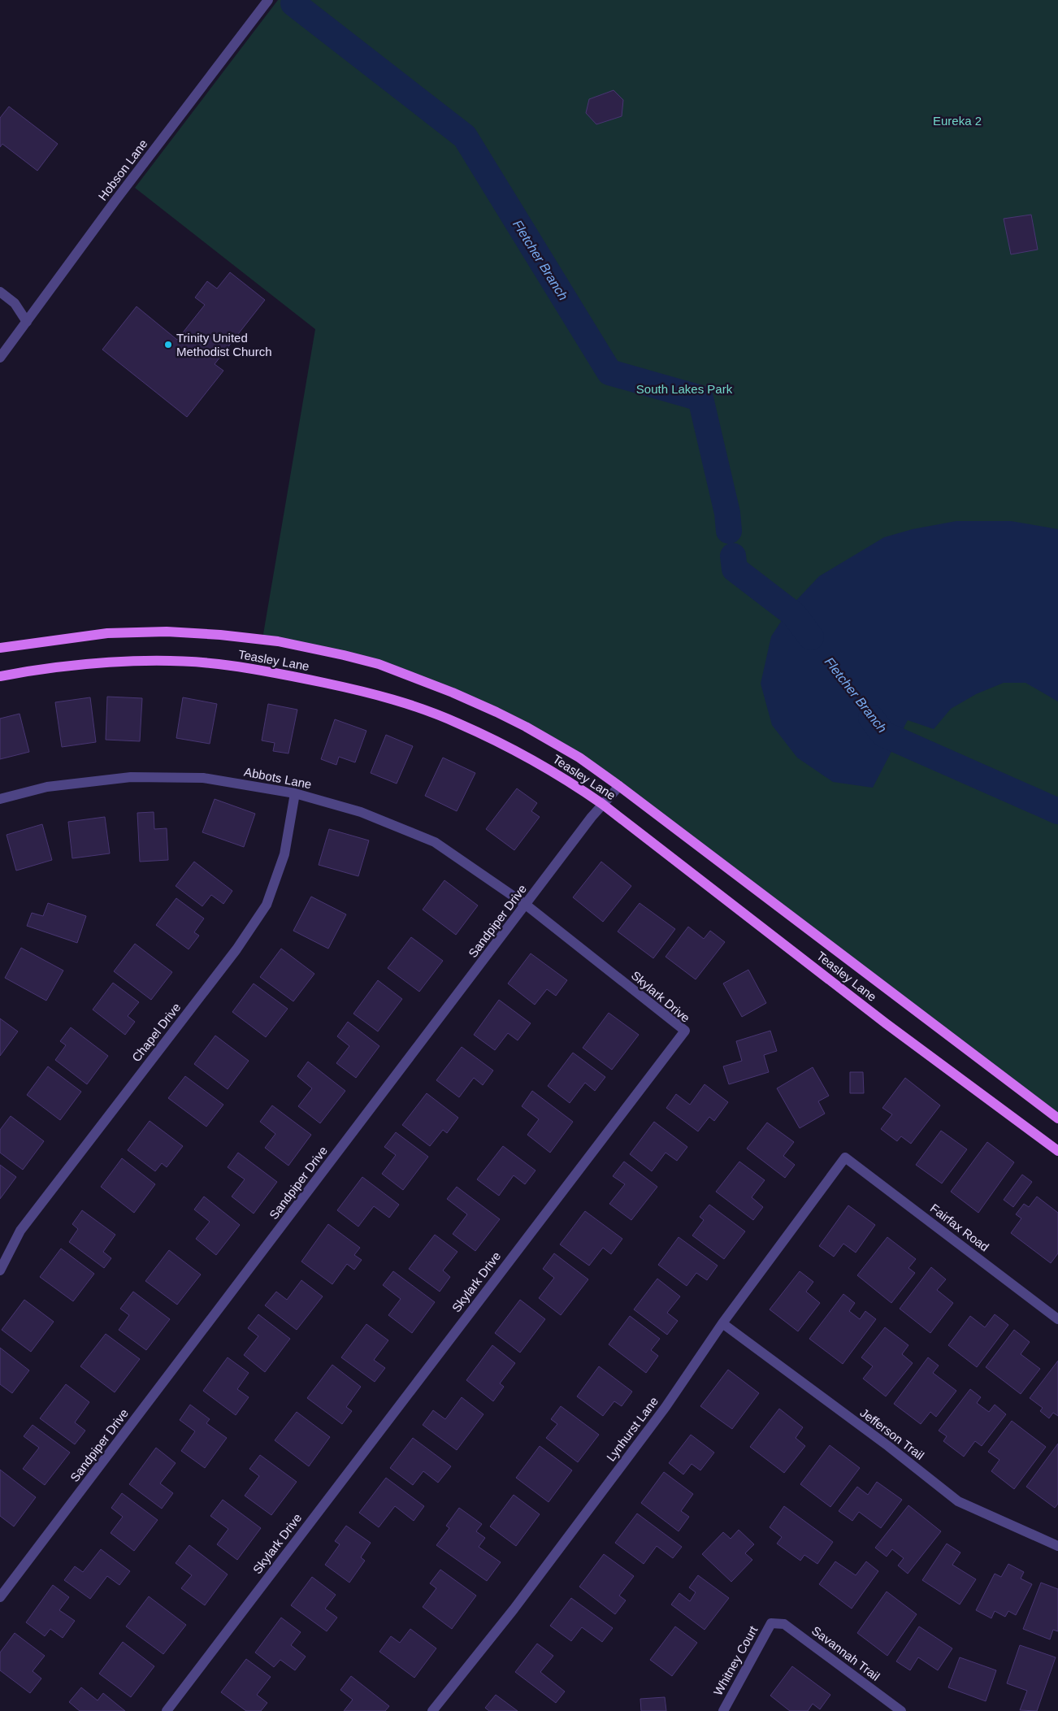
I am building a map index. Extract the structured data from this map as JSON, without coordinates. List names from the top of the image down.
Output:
{
  "streets": {
    "main road": ["Teasley Lane"],
    "street": [
      "Hobson Lane",
      "Abbots Lane",
      "Sandpiper Drive",
      "Skylark Drive",
      "Chapel Drive",
      "Fairfax Road",
      "Lynhurst Lane",
      "Jefferson Trail",
      "Savannah Trail",
      "Whitney Court"
    ]
  },
  "crossings": [
    ["Teasley Lane", "Sandpiper Drive"],
    ["Abbots Lane", "Sandpiper Drive"],
    ["Abbots Lane", "Skylark Drive"],
    ["Abbots Lane", "Chapel Drive"],
    ["Sandpiper Drive", "Skylark Drive"],
    ["Fairfax Road", "Lynhurst Lane"],
    ["Lynhurst Lane", "Jefferson Trail"],
    ["Savannah Trail", "Whitney Court"]
  ],
  "water": ["Fletcher Branch"],
  "parks": ["Eureka 2", "South Lakes Park"],
  "places": ["Trinity United Methodist Church"]
}
